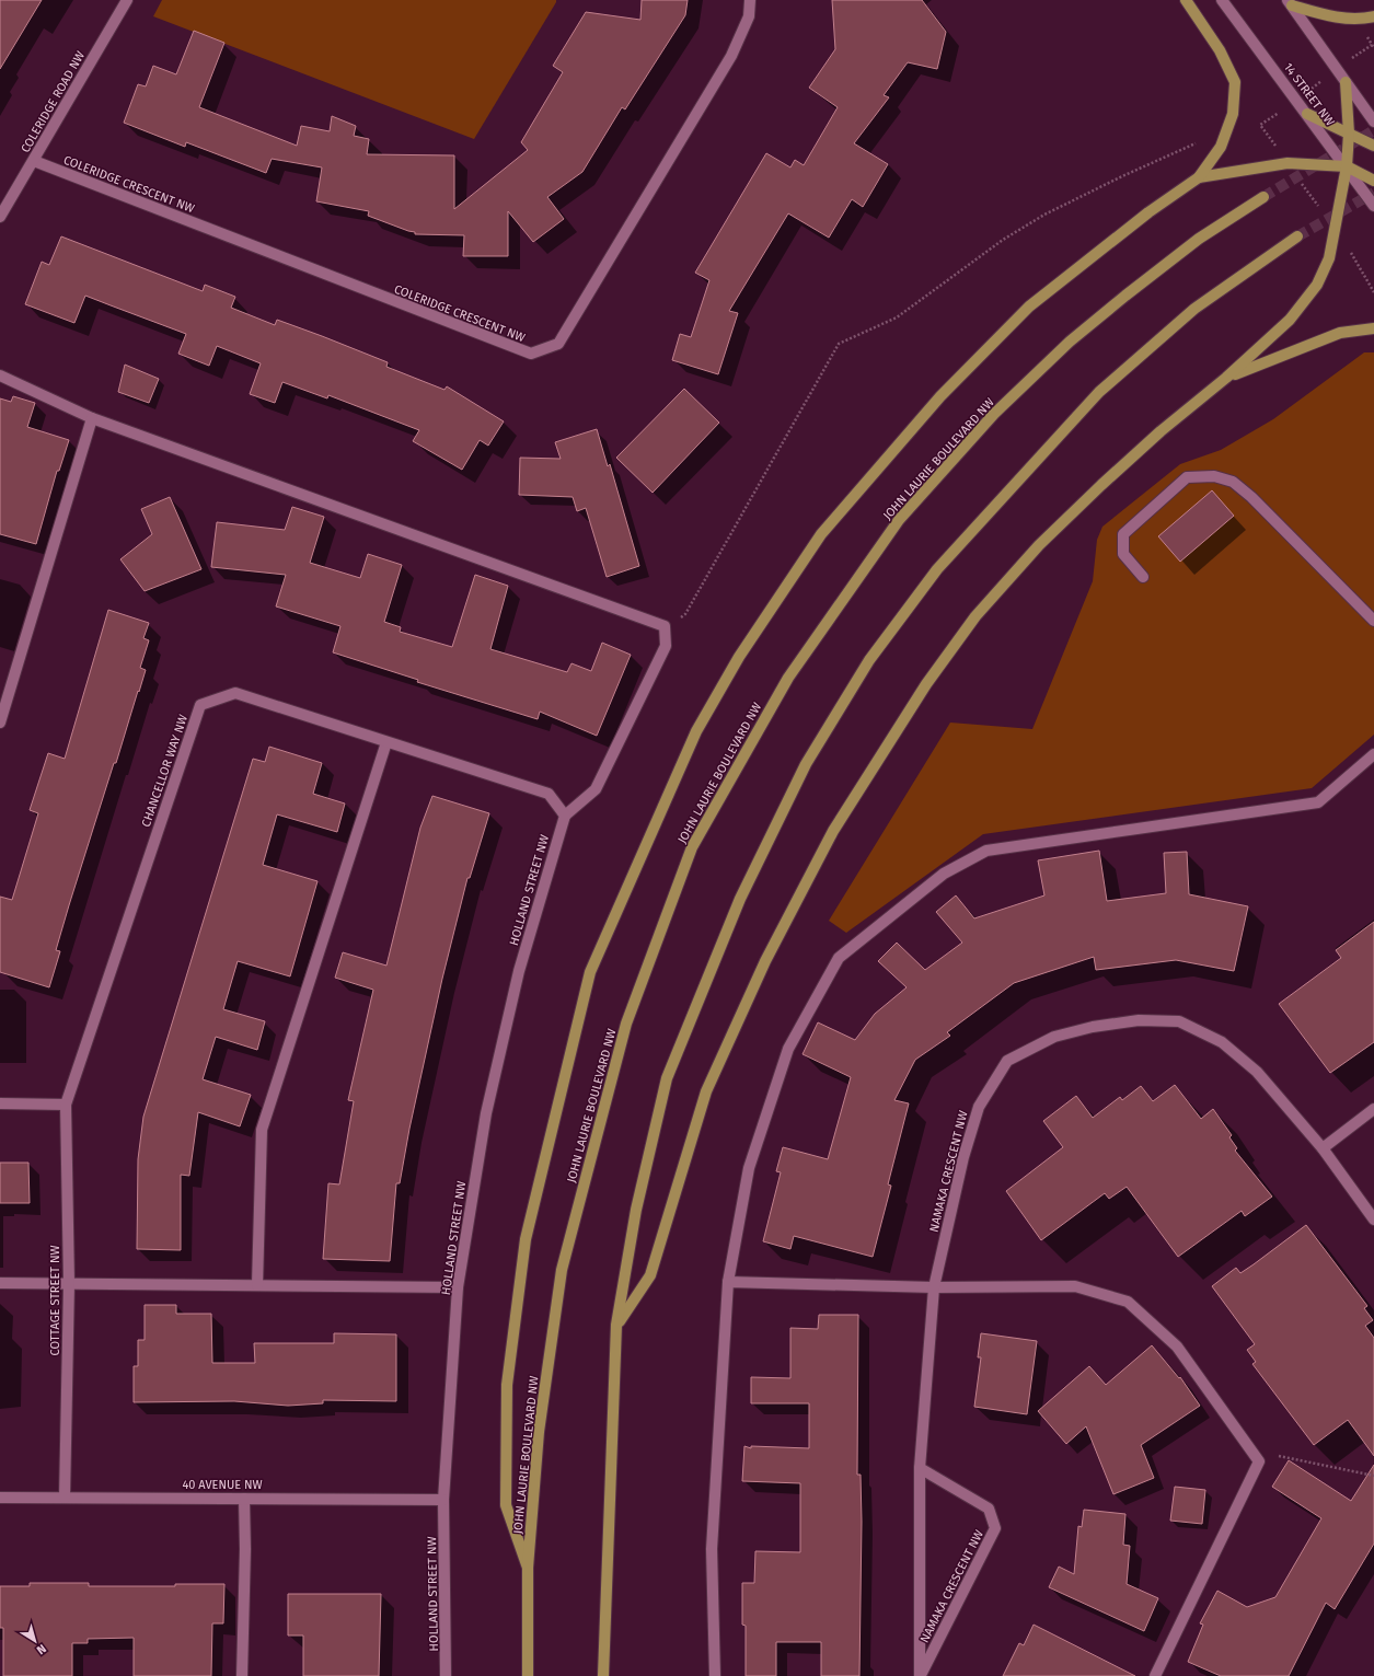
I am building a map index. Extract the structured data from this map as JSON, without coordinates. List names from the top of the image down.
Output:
{
  "streets": {
    "main road": ["JOHN LAURIE BOULEVARD NW"],
    "street": [
      "14 STREET NW",
      "COLERIDGE ROAD NW",
      "COLERIDGE CRESCENT NW",
      "CHANCELLOR WAY NW",
      "HOLLAND STREET NW",
      "NAMAKA CRESCENT NW",
      "COTTAGE STREET NW",
      "40 AVENUE NW"
    ]
  },
  "crossings": [
    ["COLERIDGE ROAD NW", "COLERIDGE CRESCENT NW"],
    ["CHANCELLOR WAY NW", "HOLLAND STREET NW"],
    ["CHANCELLOR WAY NW", "COTTAGE STREET NW"],
    ["HOLLAND STREET NW", "40 AVENUE NW"],
    ["COTTAGE STREET NW", "40 AVENUE NW"]
  ],
  "north": "bottom right"
}
